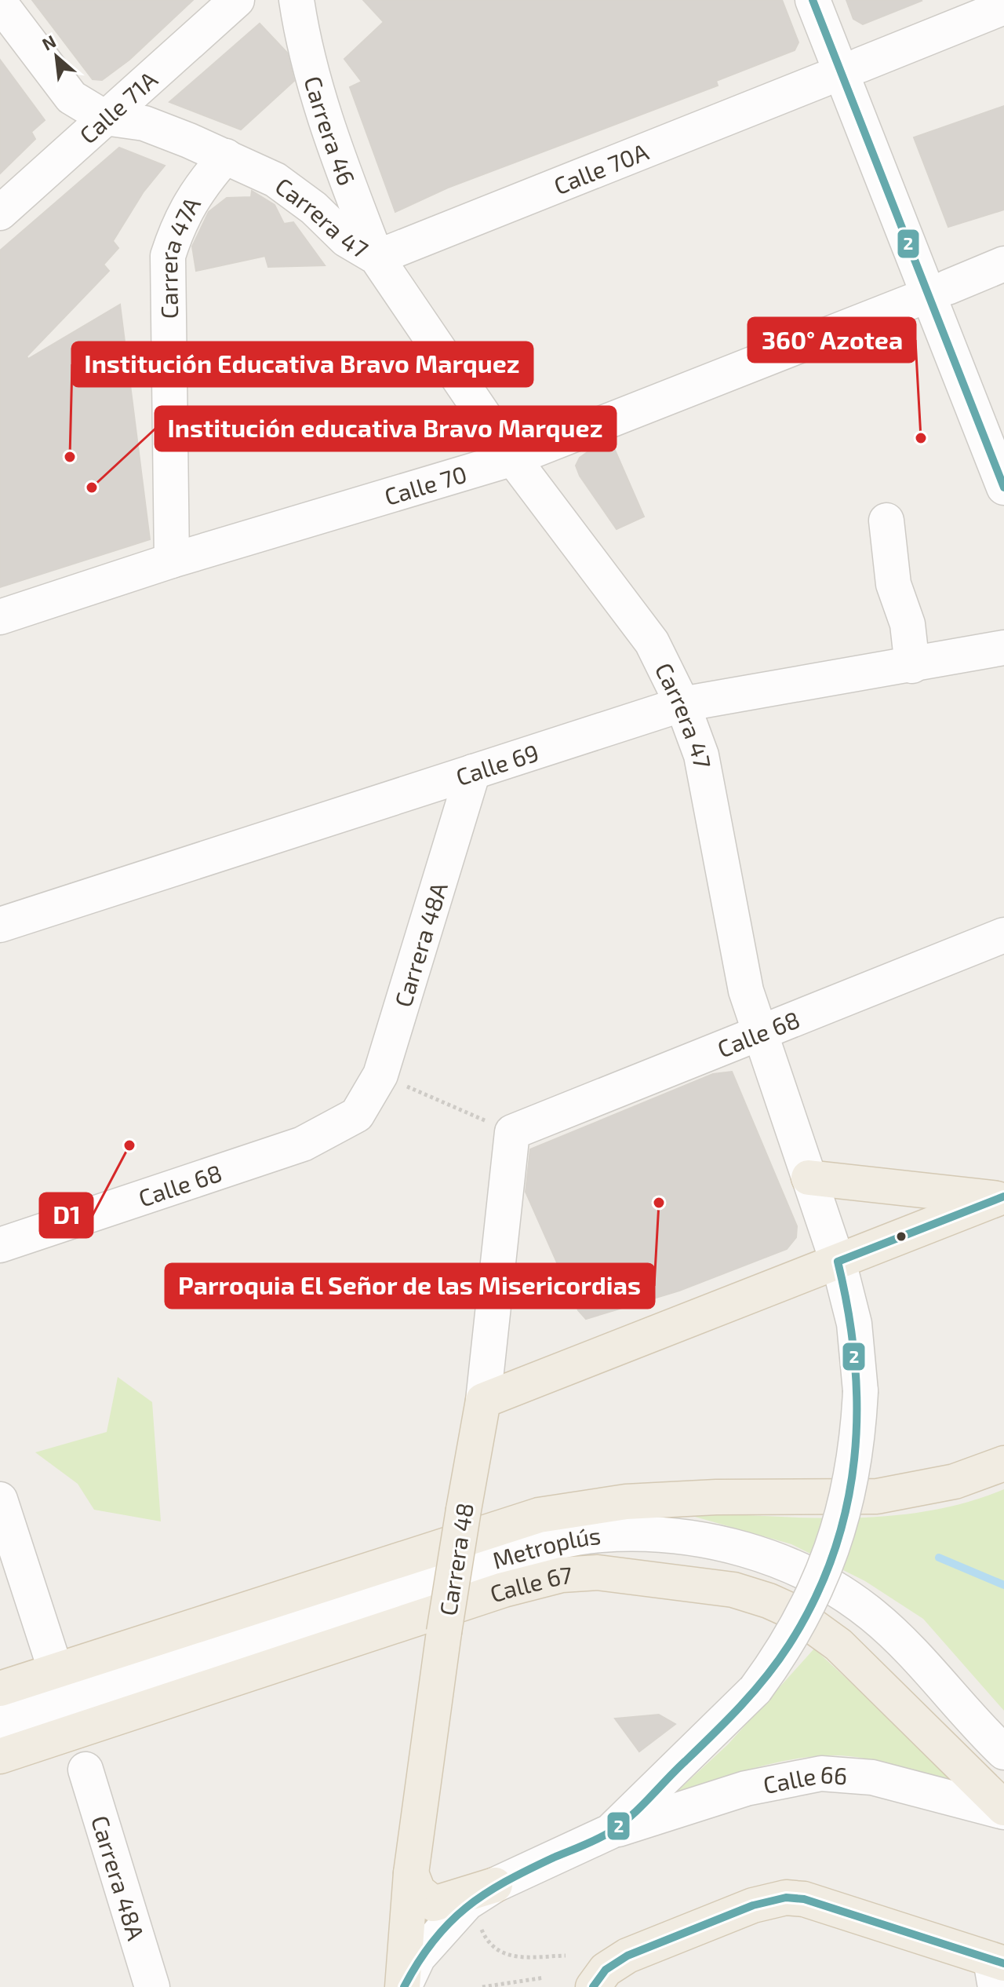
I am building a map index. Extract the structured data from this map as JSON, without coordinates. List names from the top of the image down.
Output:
{
  "streets": {
    "main road": ["Carrera 48", "Calle 67"],
    "street": [
      "Calle 71A",
      "Carrera 46",
      "Calle 70A",
      "Carrera 47",
      "Carrera 47A",
      "Calle 70",
      "Calle 69",
      "Carrera 48A",
      "Calle 68",
      "Metroplús",
      "Calle 66"
    ]
  },
  "crossings": [
    ["Calle 71A", "Carrera 47"],
    ["Carrera 46", "Calle 70A"],
    ["Carrera 46", "Carrera 47"],
    ["Calle 70A", "Carrera 47"],
    ["Carrera 47", "Carrera 47A"],
    ["Carrera 47", "Calle 70"],
    ["Carrera 47", "Calle 69"],
    ["Carrera 47", "Calle 68"],
    ["Carrera 47", "Calle 66"],
    ["Carrera 47A", "Calle 70"],
    ["Calle 69", "Carrera 48A"],
    ["Carrera 48A", "Calle 68"],
    ["Calle 68", "Carrera 48"],
    ["Calle 67", "Calle 66"]
  ],
  "places": [
    "360° Azotea",
    "Institución Educativa Bravo Marquez",
    "Institución educativa Bravo Marquez",
    "D1",
    "Parroquia El Señor de las Misericordias"
  ],
  "lines": ["transit line 2"],
  "north": "top left"
}
